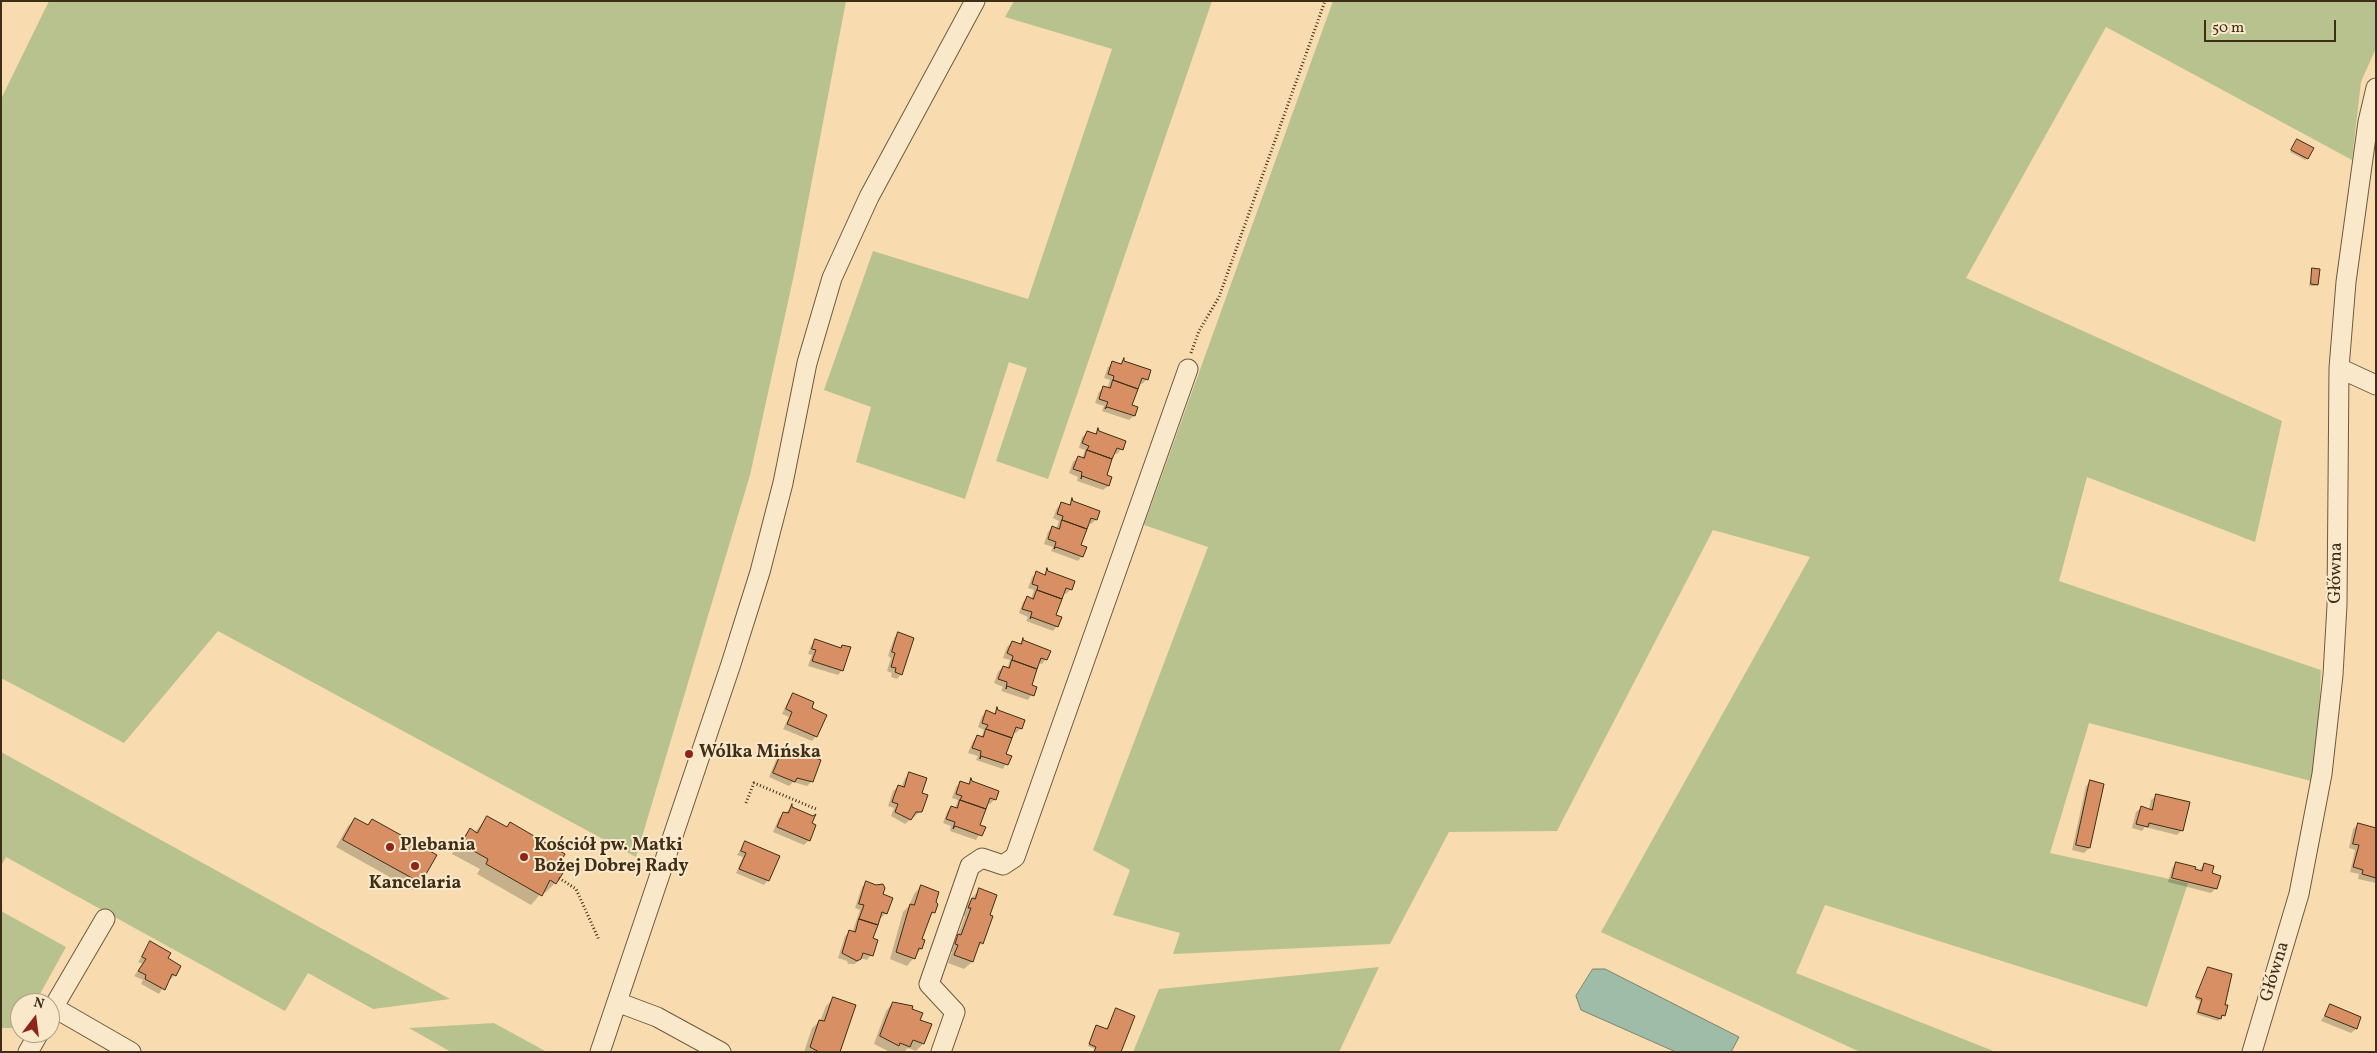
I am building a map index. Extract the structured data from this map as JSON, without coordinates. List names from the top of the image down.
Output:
{
  "streets": {
    "street": ["Główna"]
  },
  "places": [
    "Wólka Mińska",
    "Plebania",
    "Kościół pw. Matki Bożej Dobrej Rady",
    "Kancelaria"
  ],
  "scale_bar": "50 m",
  "north": "top"
}
